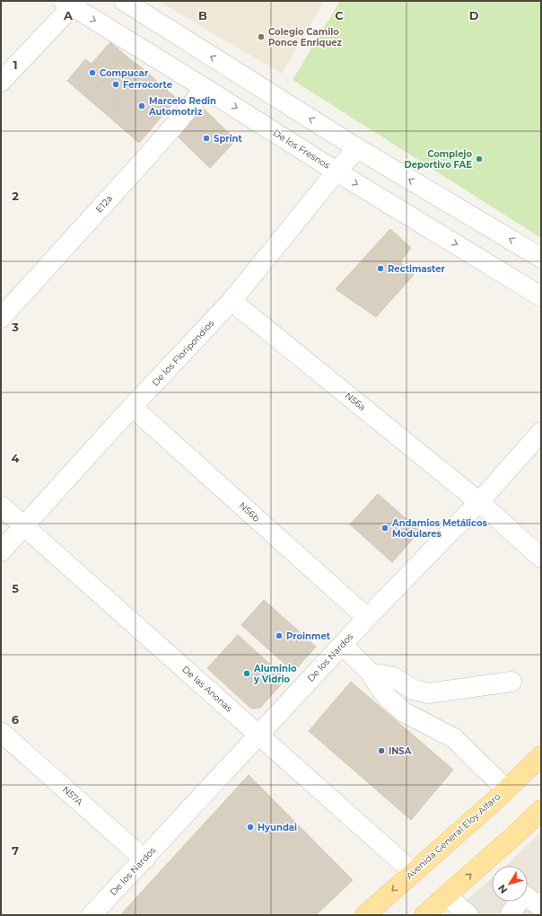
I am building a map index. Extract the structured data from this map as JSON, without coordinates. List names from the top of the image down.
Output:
{
  "streets": {
    "main road": ["Avenida General Eloy Alfaro"],
    "street": [
      "De los Fresnos",
      "E12a",
      "De los Floripondios",
      "N56a",
      "N56b",
      "De los Nardos",
      "De las Anonas",
      "N57A"
    ]
  },
  "crossings": [
    ["De los Fresnos", "E12a"],
    ["De los Fresnos", "De los Floripondios"],
    ["De los Floripondios", "N56a"],
    ["De los Floripondios", "N56b"],
    ["De los Floripondios", "De las Anonas"],
    ["N56a", "De los Nardos"],
    ["N56b", "De los Nardos"],
    ["De los Nardos", "De las Anonas"],
    ["De los Nardos", "N57A"],
    ["De las Anonas", "Avenida General Eloy Alfaro"]
  ],
  "places": [
    "Colegio Camilo Ponce Enriquez",
    "Compucar",
    "Ferrocorte",
    "Marcelo Redin Automotriz",
    "Sprint",
    "Complejo Deportivo FAE",
    "Rectimaster",
    "Andamios Metálicos Modulares",
    "Proinmet",
    "Aluminio y Vidrio",
    "INSA",
    "Hyundai"
  ],
  "north": "bottom left",
  "grid": {
    "columns": [
      "A",
      "B",
      "C",
      "D"
    ],
    "rows": [
      "1",
      "2",
      "3",
      "4",
      "5",
      "6",
      "7"
    ]
  }
}
